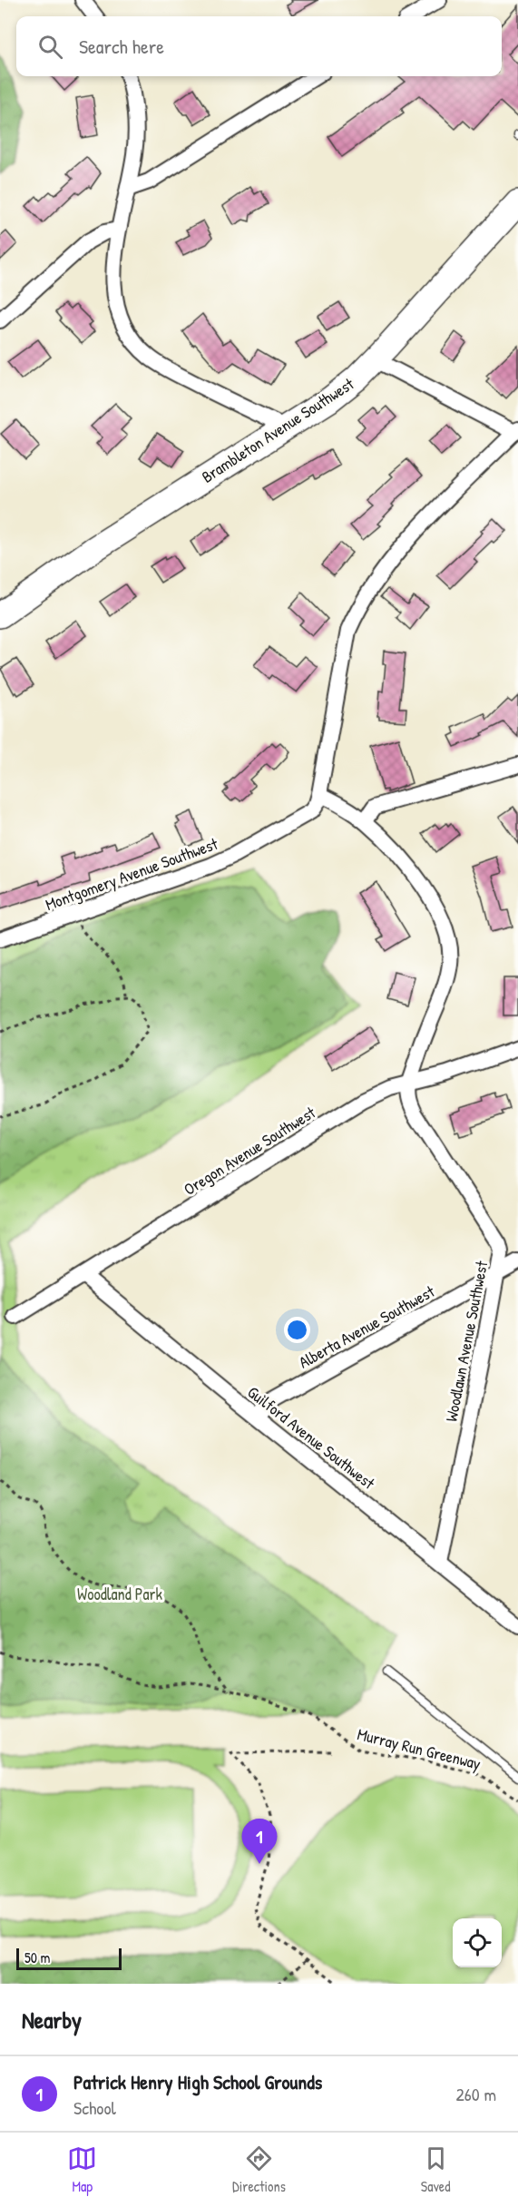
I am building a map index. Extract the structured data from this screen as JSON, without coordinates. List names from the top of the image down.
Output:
{
  "streets": {
    "main road": ["Brambleton Avenue Southwest"],
    "street": [
      "Montgomery Avenue Southwest",
      "Oregon Avenue Southwest",
      "Alberta Avenue Southwest",
      "Woodlawn Avenue Southwest",
      "Guilford Avenue Southwest"
    ],
    "path": ["Murray Run Greenway"]
  },
  "crossings": [
    ["Montgomery Avenue Southwest", "Woodlawn Avenue Southwest"],
    ["Oregon Avenue Southwest", "Woodlawn Avenue Southwest"],
    ["Oregon Avenue Southwest", "Guilford Avenue Southwest"],
    ["Alberta Avenue Southwest", "Woodlawn Avenue Southwest"],
    ["Alberta Avenue Southwest", "Guilford Avenue Southwest"],
    ["Woodlawn Avenue Southwest", "Guilford Avenue Southwest"]
  ],
  "parks": ["Woodland Park"],
  "scale_bar": "50 m",
  "page": {
    "search": "Search here",
    "pins": "1",
    "scale": "50 m",
    "heading": "Nearby",
    "list": [
      {
        "mark": "1",
        "name": "Patrick Henry High School Grounds",
        "note": "School",
        "value": "260 m"
      }
    ],
    "nav": ["Map", "Directions", "Saved"]
  }
}
